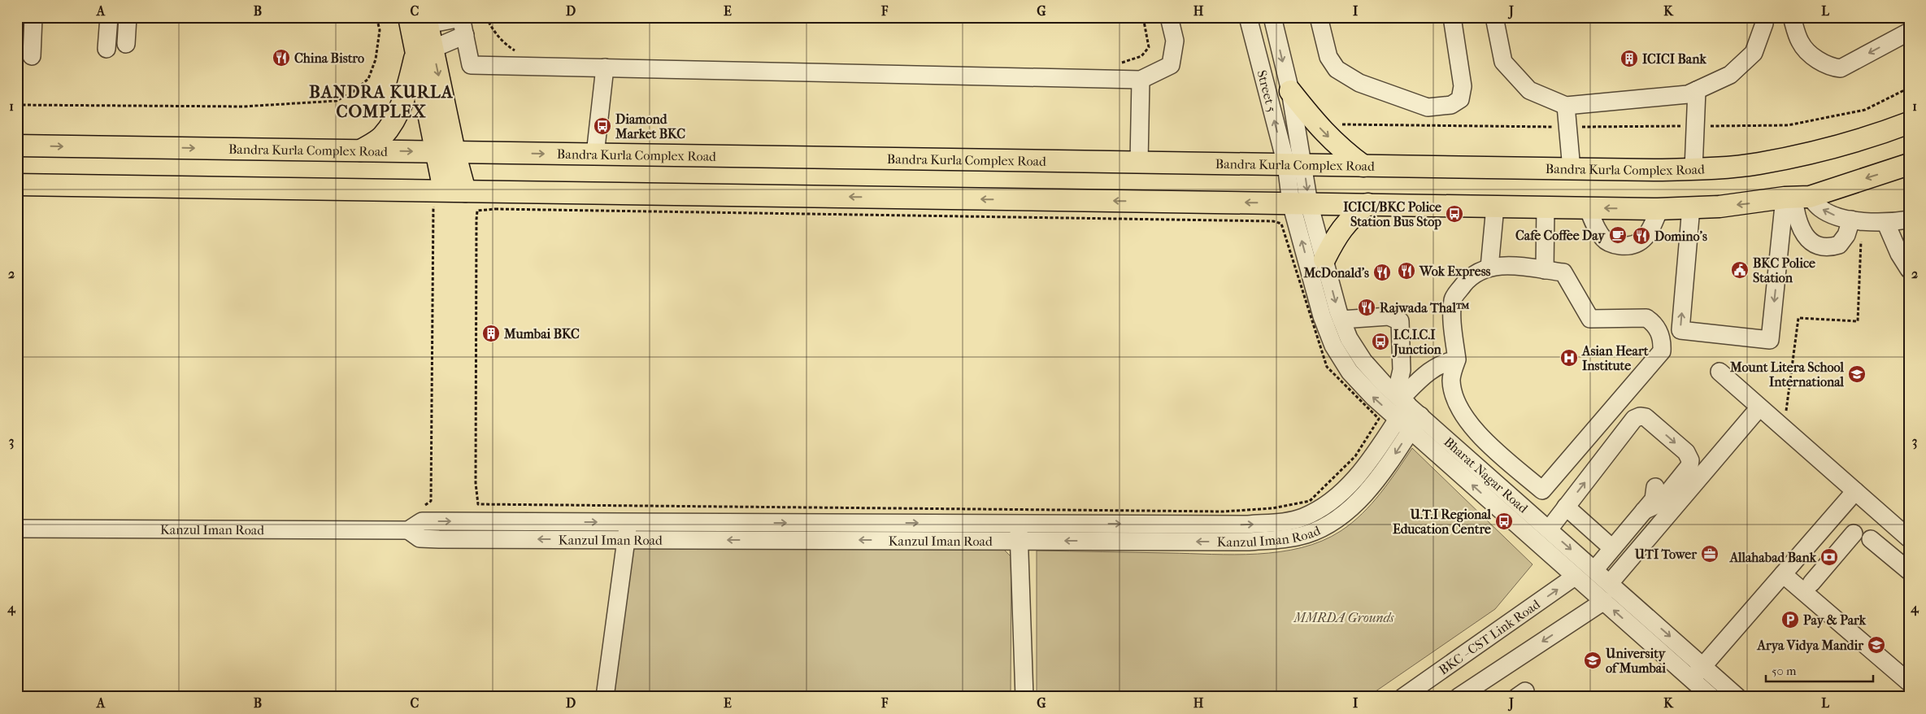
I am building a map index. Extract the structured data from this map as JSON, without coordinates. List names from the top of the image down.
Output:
{
  "streets": {
    "main road": ["Bandra Kurla Complex Road"],
    "street": [
      "Street 5",
      "Bharat Nagar Road",
      "Kanzul Iman Road",
      "BKC - CST Link Road"
    ]
  },
  "crossings": [
    ["Street 5", "Bandra Kurla Complex Road"],
    ["Bharat Nagar Road", "Kanzul Iman Road"],
    ["Bharat Nagar Road", "BKC - CST Link Road"]
  ],
  "districts": ["BANDRA KURLA COMPLEX"],
  "parks": ["MMRDA Grounds"],
  "places": {
    "restaurant": [
      "China Bistro",
      "Domino's",
      "Wok Express",
      "McDonald's",
      "Rajwada Thal™"
    ],
    "building": ["ICICI Bank", "Mumbai BKC"],
    "bus stop": [
      "Diamond Market BKC",
      "ICICI/BKC Police Station Bus Stop",
      "I.C.I.C.I Junction",
      "U.T.I Regional Education Centre"
    ],
    "cafe": ["Cafe Coffee Day"],
    "public building": ["BKC Police Station"],
    "hospital": ["Asian Heart Institute"],
    "school or university": ["Mount Litera School International", "Arya Vidya Mandir", "University of Mumbai"],
    "office": ["UTI Tower"],
    "bank": ["Allahabad Bank"],
    "parking": ["Pay & Park"]
  },
  "scale_bar": "50 m",
  "grid": {
    "columns": [
      "A",
      "B",
      "C",
      "D",
      "E",
      "F",
      "G",
      "H",
      "I",
      "J",
      "K",
      "L"
    ],
    "rows": [
      "1",
      "2",
      "3",
      "4"
    ]
  }
}
